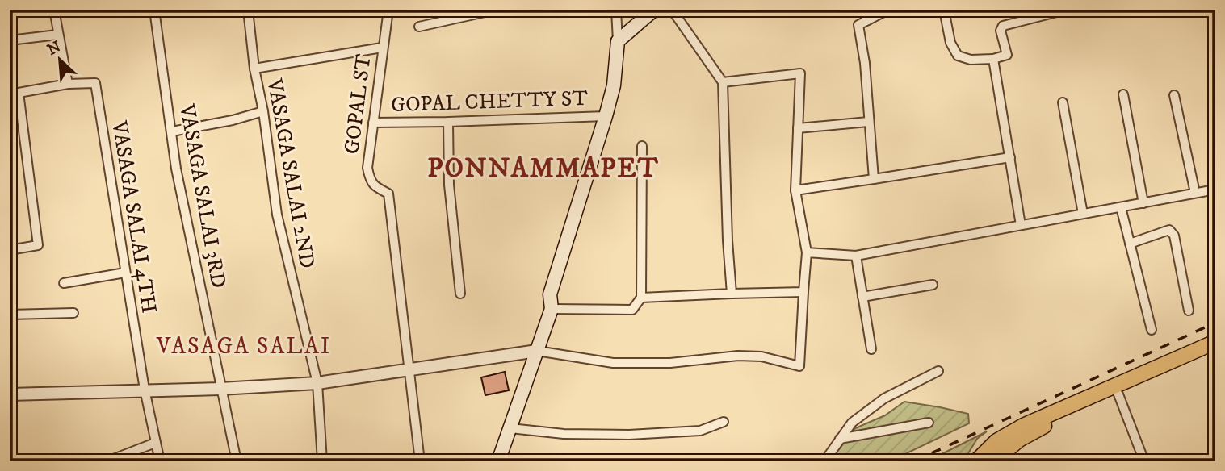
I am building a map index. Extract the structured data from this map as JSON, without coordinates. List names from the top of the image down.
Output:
{
  "streets": {
    "street": [
      "GOPAL CHETTY ST",
      "GOPAL ST",
      "VASAGA SALAI 2ND",
      "VASAGA SALAI 3RD",
      "VASAGA SALAI 4TH"
    ]
  },
  "crossings": [
    ["GOPAL CHETTY ST", "GOPAL ST"]
  ],
  "districts": ["PONNAMMAPET", "VASAGA SALAI"],
  "north": "top left"
}
